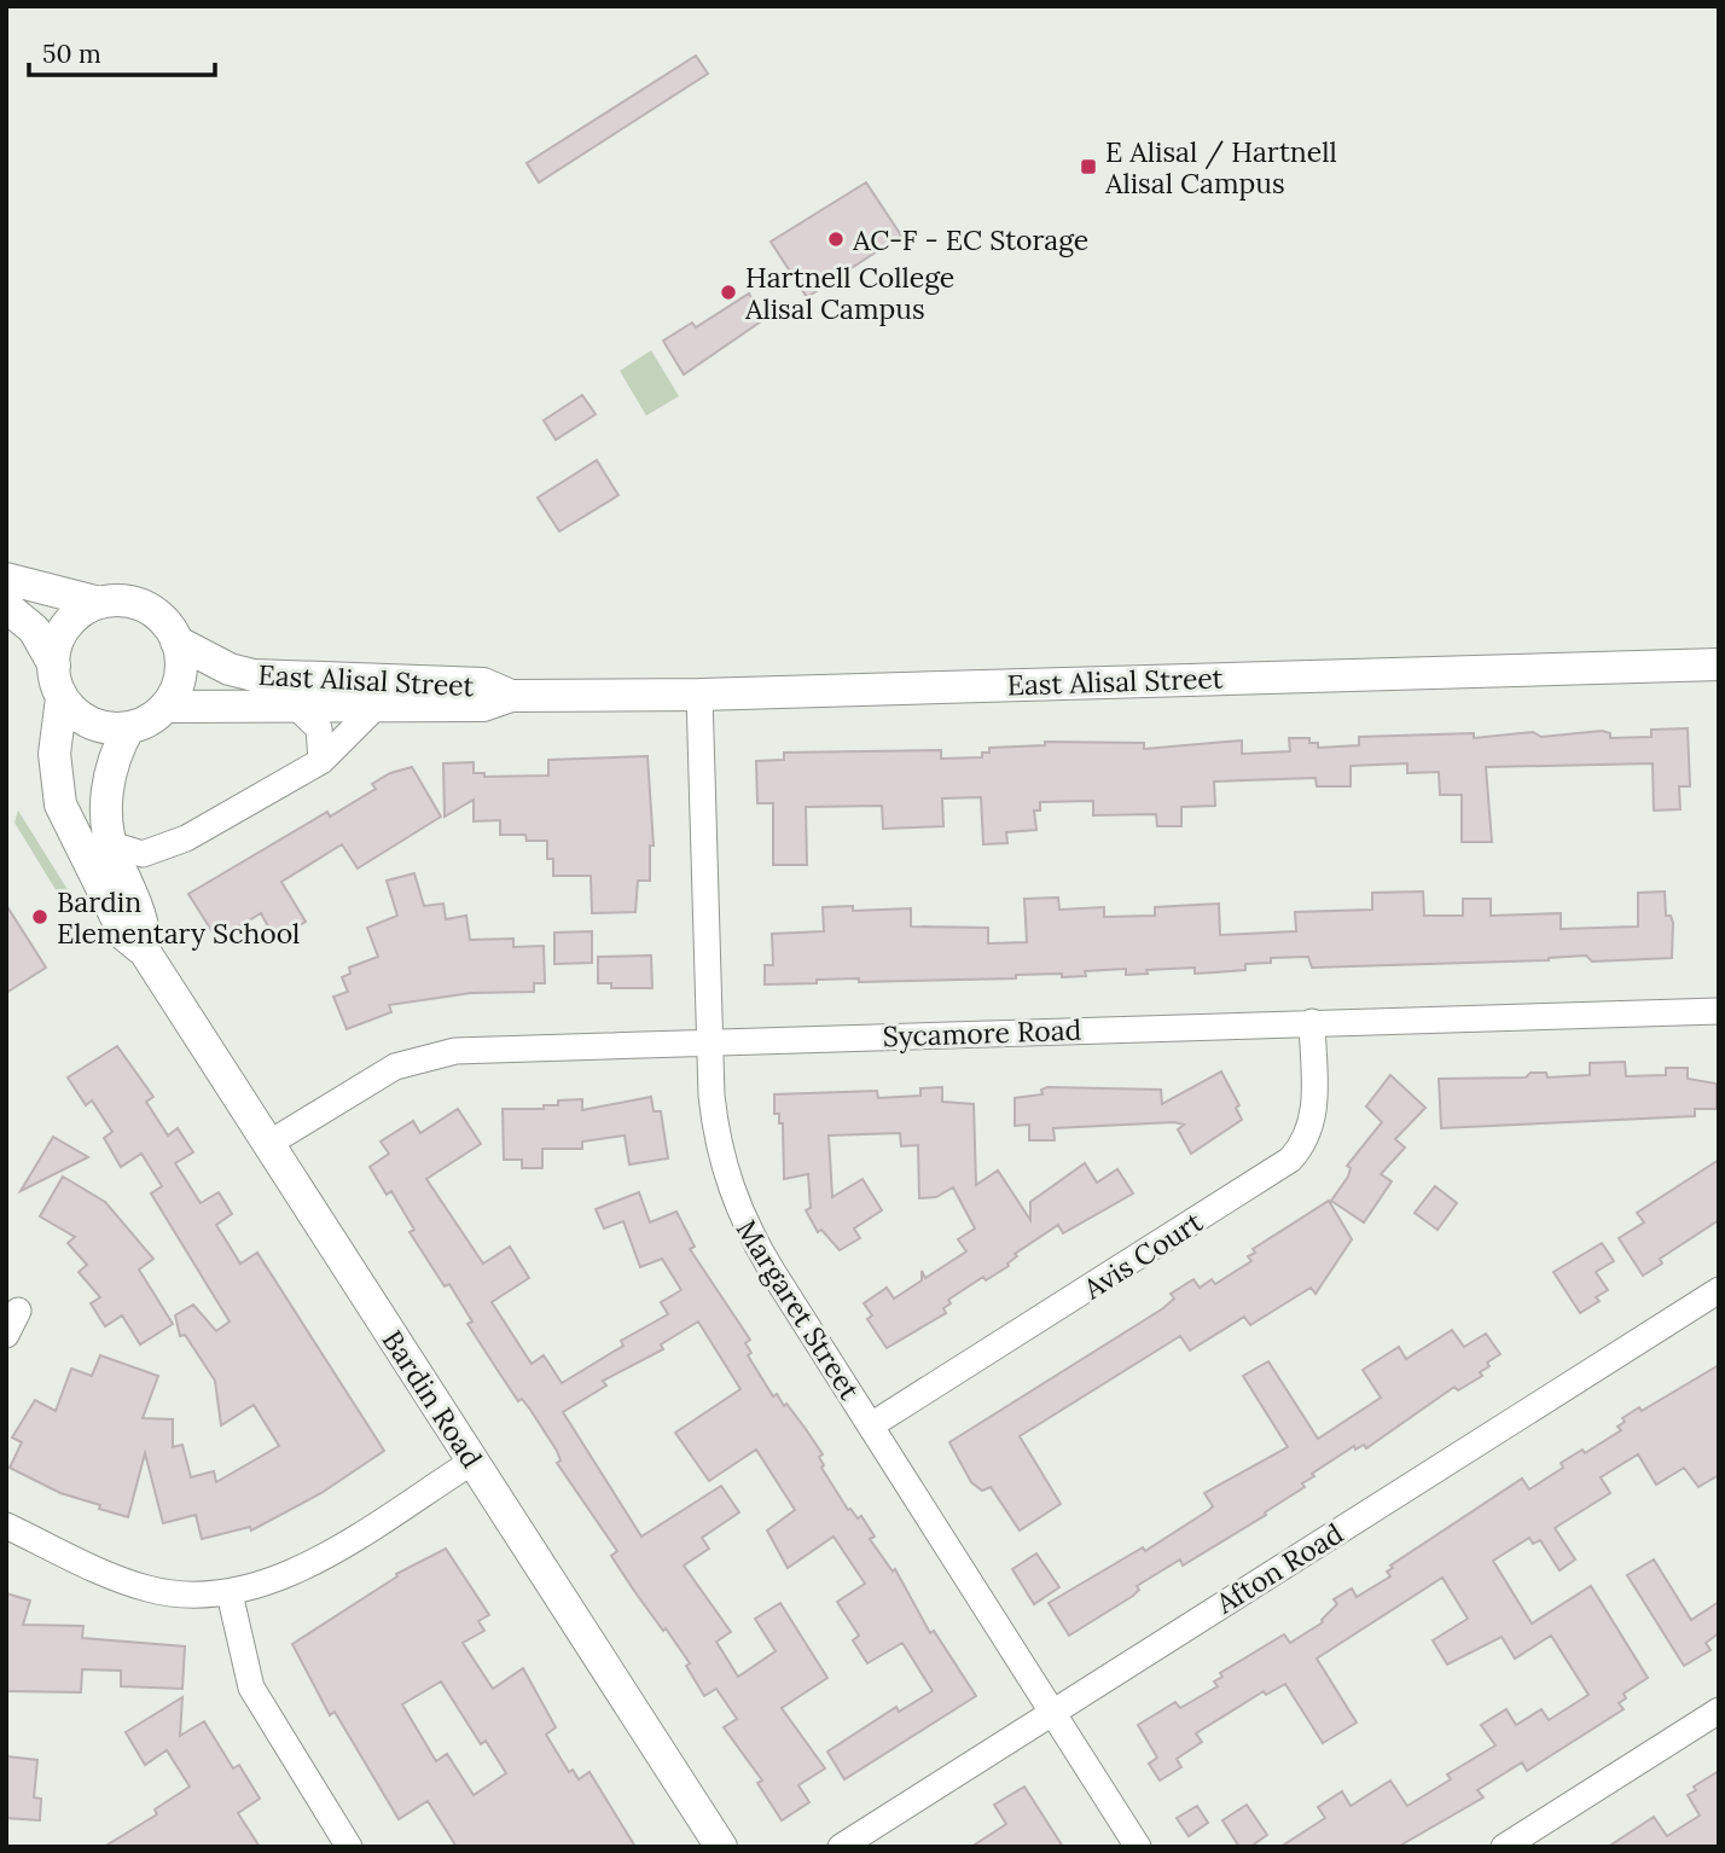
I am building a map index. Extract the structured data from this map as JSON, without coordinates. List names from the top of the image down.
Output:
{
  "streets": {
    "street": [
      "East Alisal Street",
      "Sycamore Road",
      "Avis Court",
      "Margaret Street",
      "Bardin Road",
      "Afton Road"
    ]
  },
  "crossings": [
    ["East Alisal Street", "Margaret Street"],
    ["East Alisal Street", "Bardin Road"],
    ["Sycamore Road", "Avis Court"],
    ["Sycamore Road", "Margaret Street"],
    ["Sycamore Road", "Bardin Road"],
    ["Avis Court", "Margaret Street"],
    ["Margaret Street", "Afton Road"]
  ],
  "places": {
    "transit": ["E Alisal / Hartnell Alisal Campus"],
    "other": ["AC-F - EC Storage", "Hartnell College Alisal Campus", "Bardin Elementary School"]
  },
  "scale_bar": "50 m"
}
